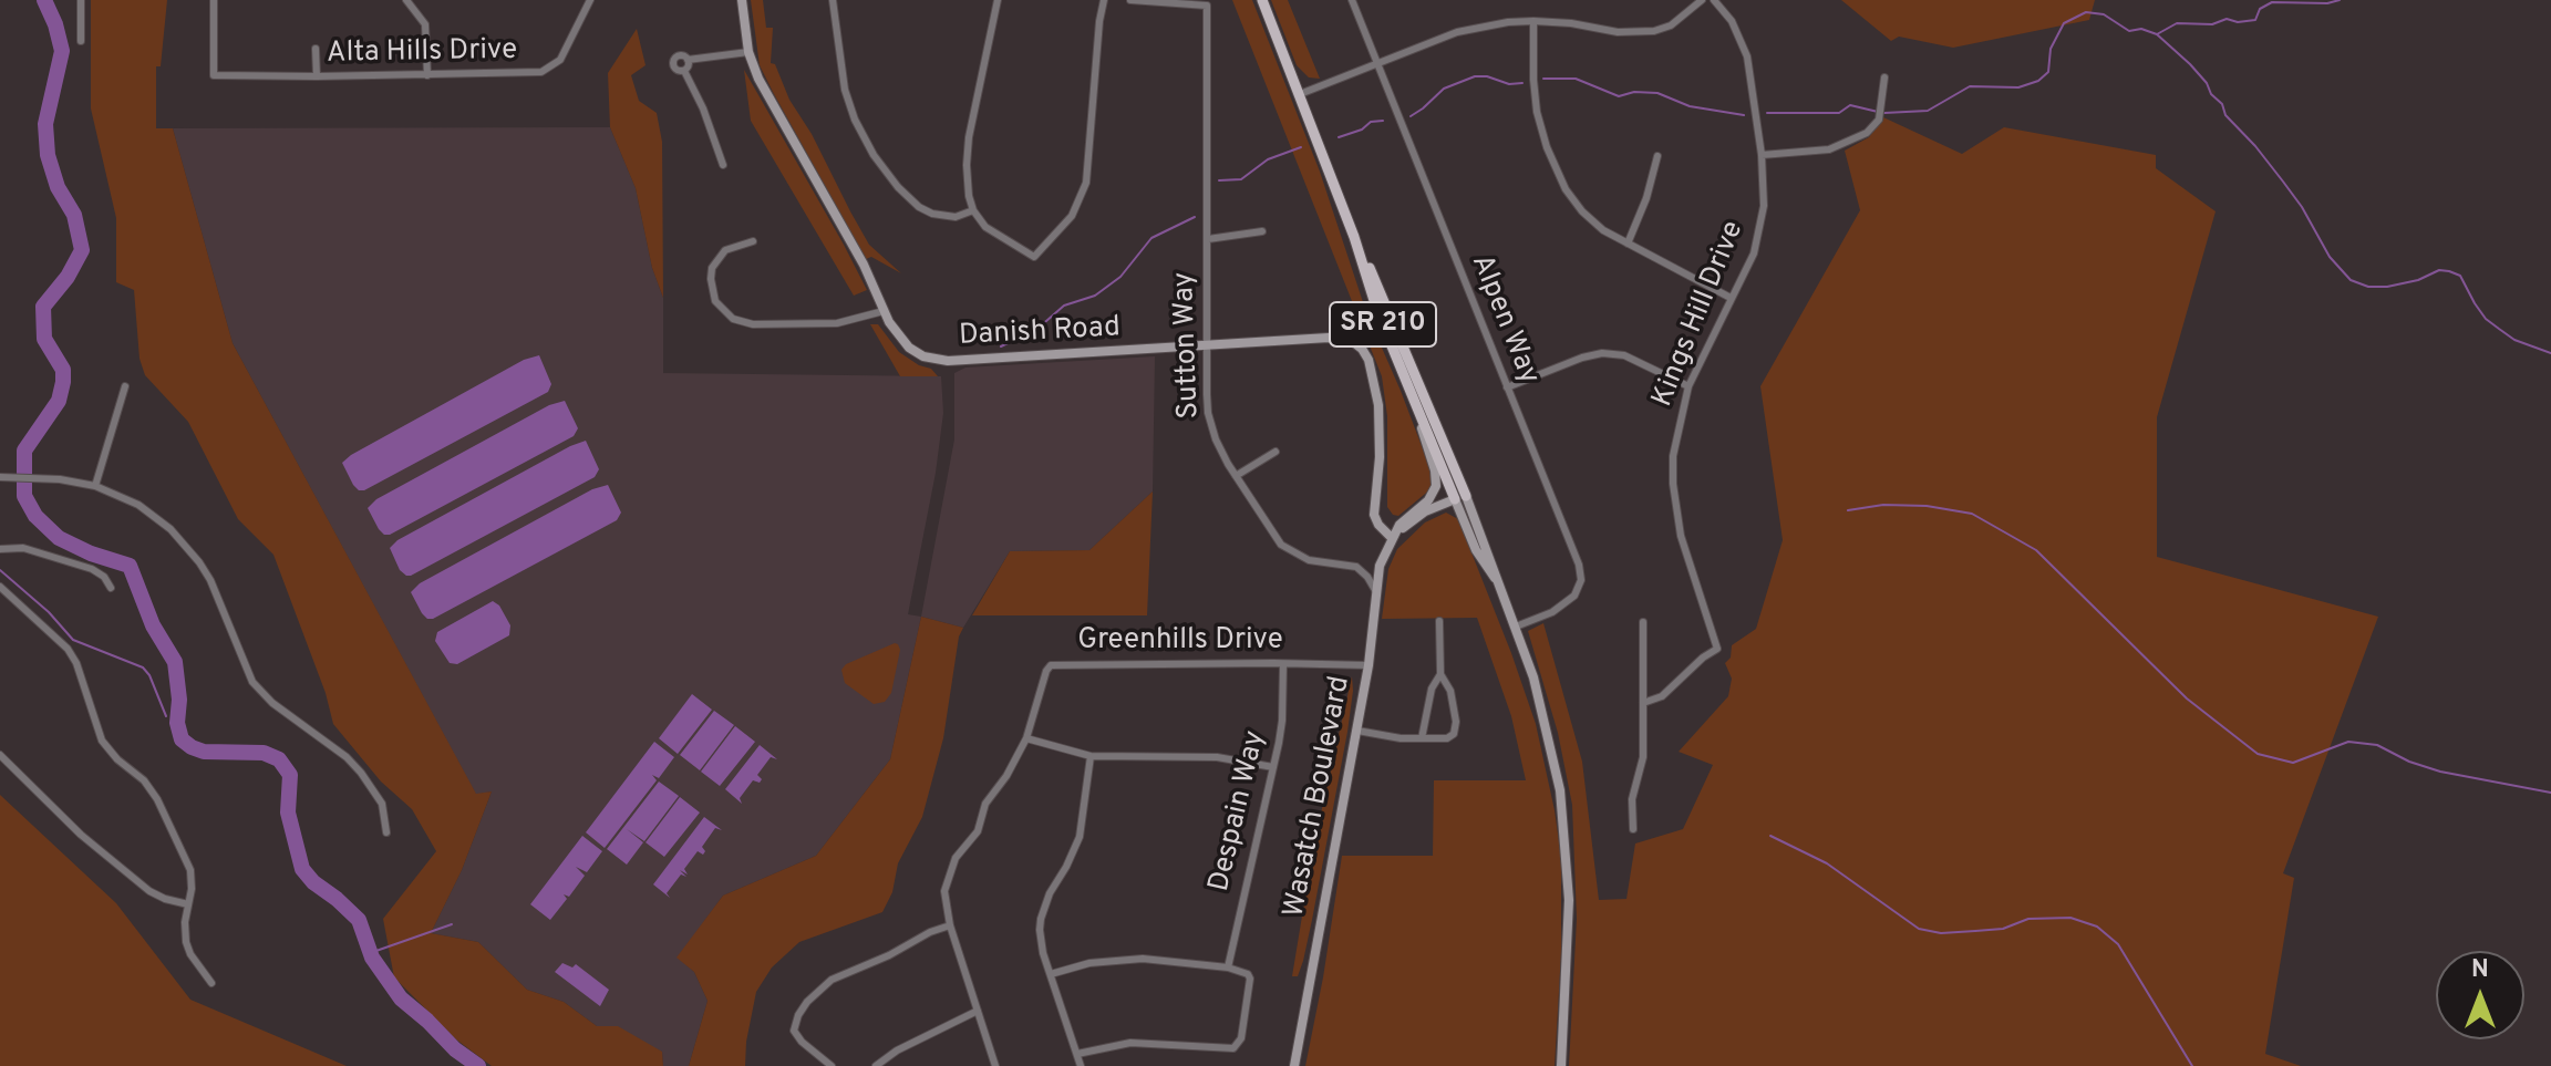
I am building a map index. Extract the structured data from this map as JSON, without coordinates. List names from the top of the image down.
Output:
{
  "streets": {
    "main road": ["SR 210", "Danish Road", "Wasatch Boulevard"],
    "street": [
      "Alta Hills Drive",
      "Kings Hill Drive",
      "Alpen Way",
      "Sutton Way",
      "Greenhills Drive",
      "Despain Way"
    ]
  },
  "crossings": [
    ["Alpen Way", "SR 210"],
    ["SR 210", "Wasatch Boulevard"],
    ["Danish Road", "Sutton Way"],
    ["Danish Road", "Wasatch Boulevard"],
    ["Sutton Way", "Wasatch Boulevard"],
    ["Greenhills Drive", "Wasatch Boulevard"],
    ["Greenhills Drive", "Despain Way"]
  ],
  "north": "top"
}
